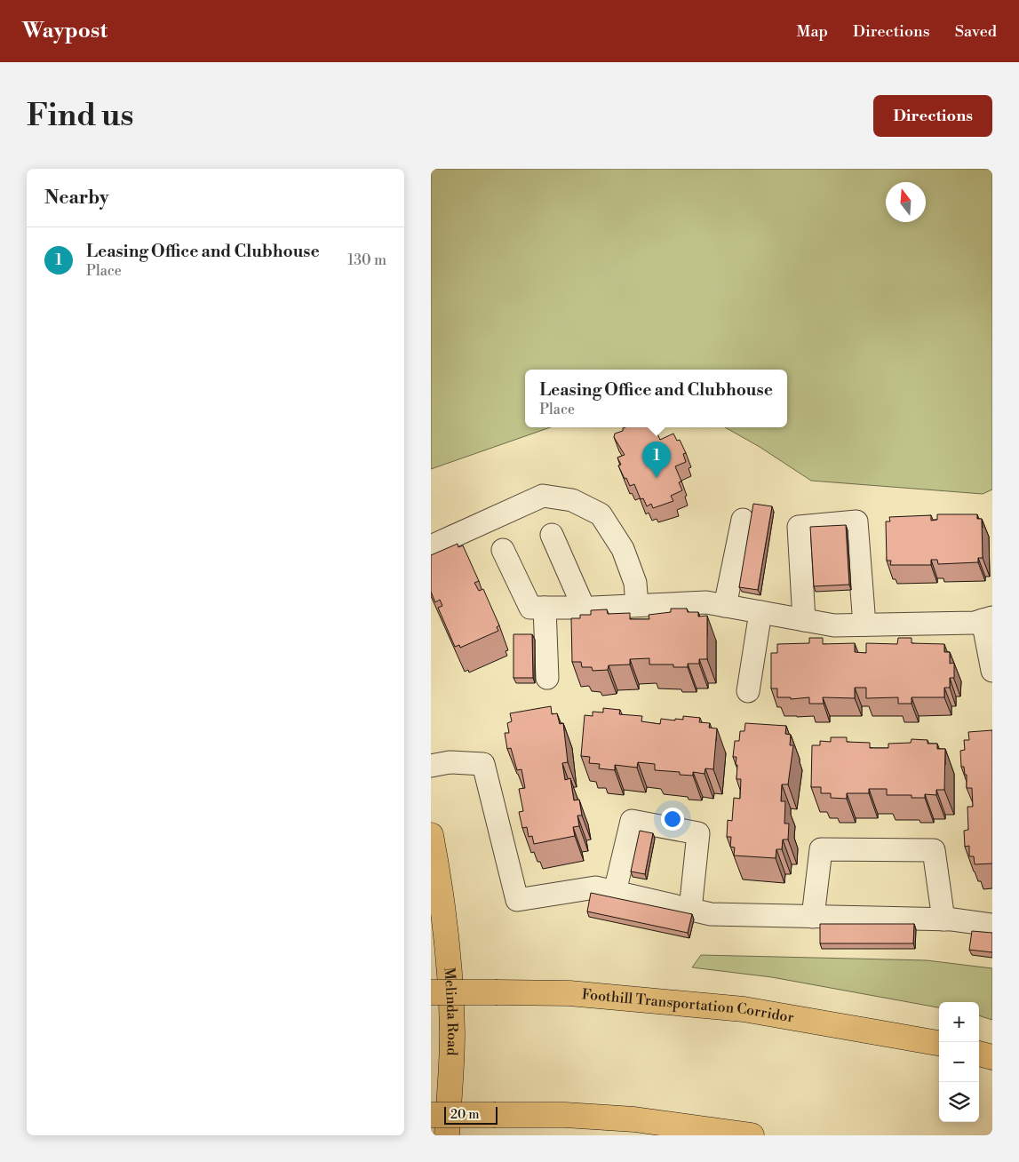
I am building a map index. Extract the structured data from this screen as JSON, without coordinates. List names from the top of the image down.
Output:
{
  "streets": {
    "main road": ["Foothill Transportation Corridor", "Melinda Road"]
  },
  "scale_bar": "20 m",
  "north": "top",
  "page": {
    "header": "Waypost",
    "nav": ["Map", "Directions", "Saved"],
    "buttons": "Directions",
    "title": "Find us",
    "heading": "Nearby",
    "list": [
      {
        "mark": "1",
        "name": "Leasing Office and Clubhouse",
        "note": "Place",
        "value": "130 m"
      }
    ],
    "popup": ["Leasing Office and Clubhouse", "Place"],
    "pins": "1",
    "map_buttons": ["+", "−"],
    "scale": "20 m"
  }
}
